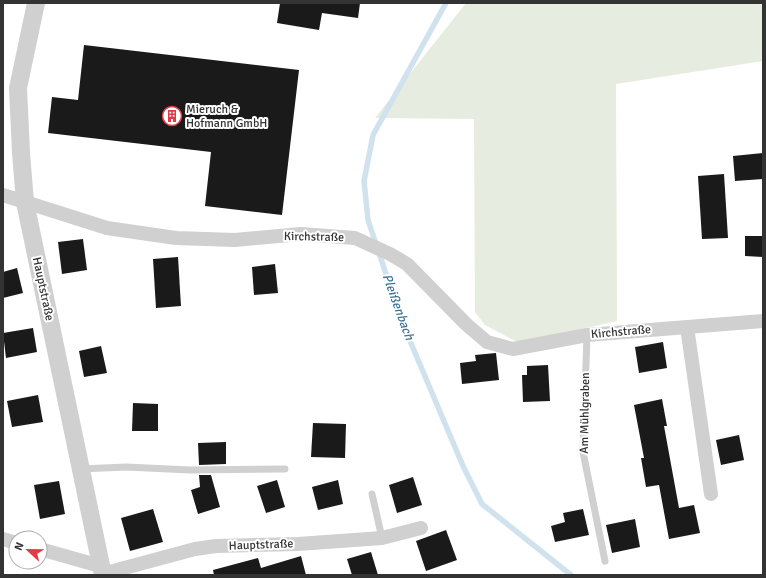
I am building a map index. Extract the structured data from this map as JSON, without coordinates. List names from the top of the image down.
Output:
{
  "streets": {
    "street": ["Kirchstraße", "Hauptstraße"],
    "lane": ["Am Mühlgraben"]
  },
  "crossings": [
    ["Kirchstraße", "Hauptstraße"],
    ["Kirchstraße", "Am Mühlgraben"]
  ],
  "water": ["Pleißenbach"],
  "places": {
    "building": ["Mieruch & Hofmann GmbH"]
  },
  "north": "left"
}
